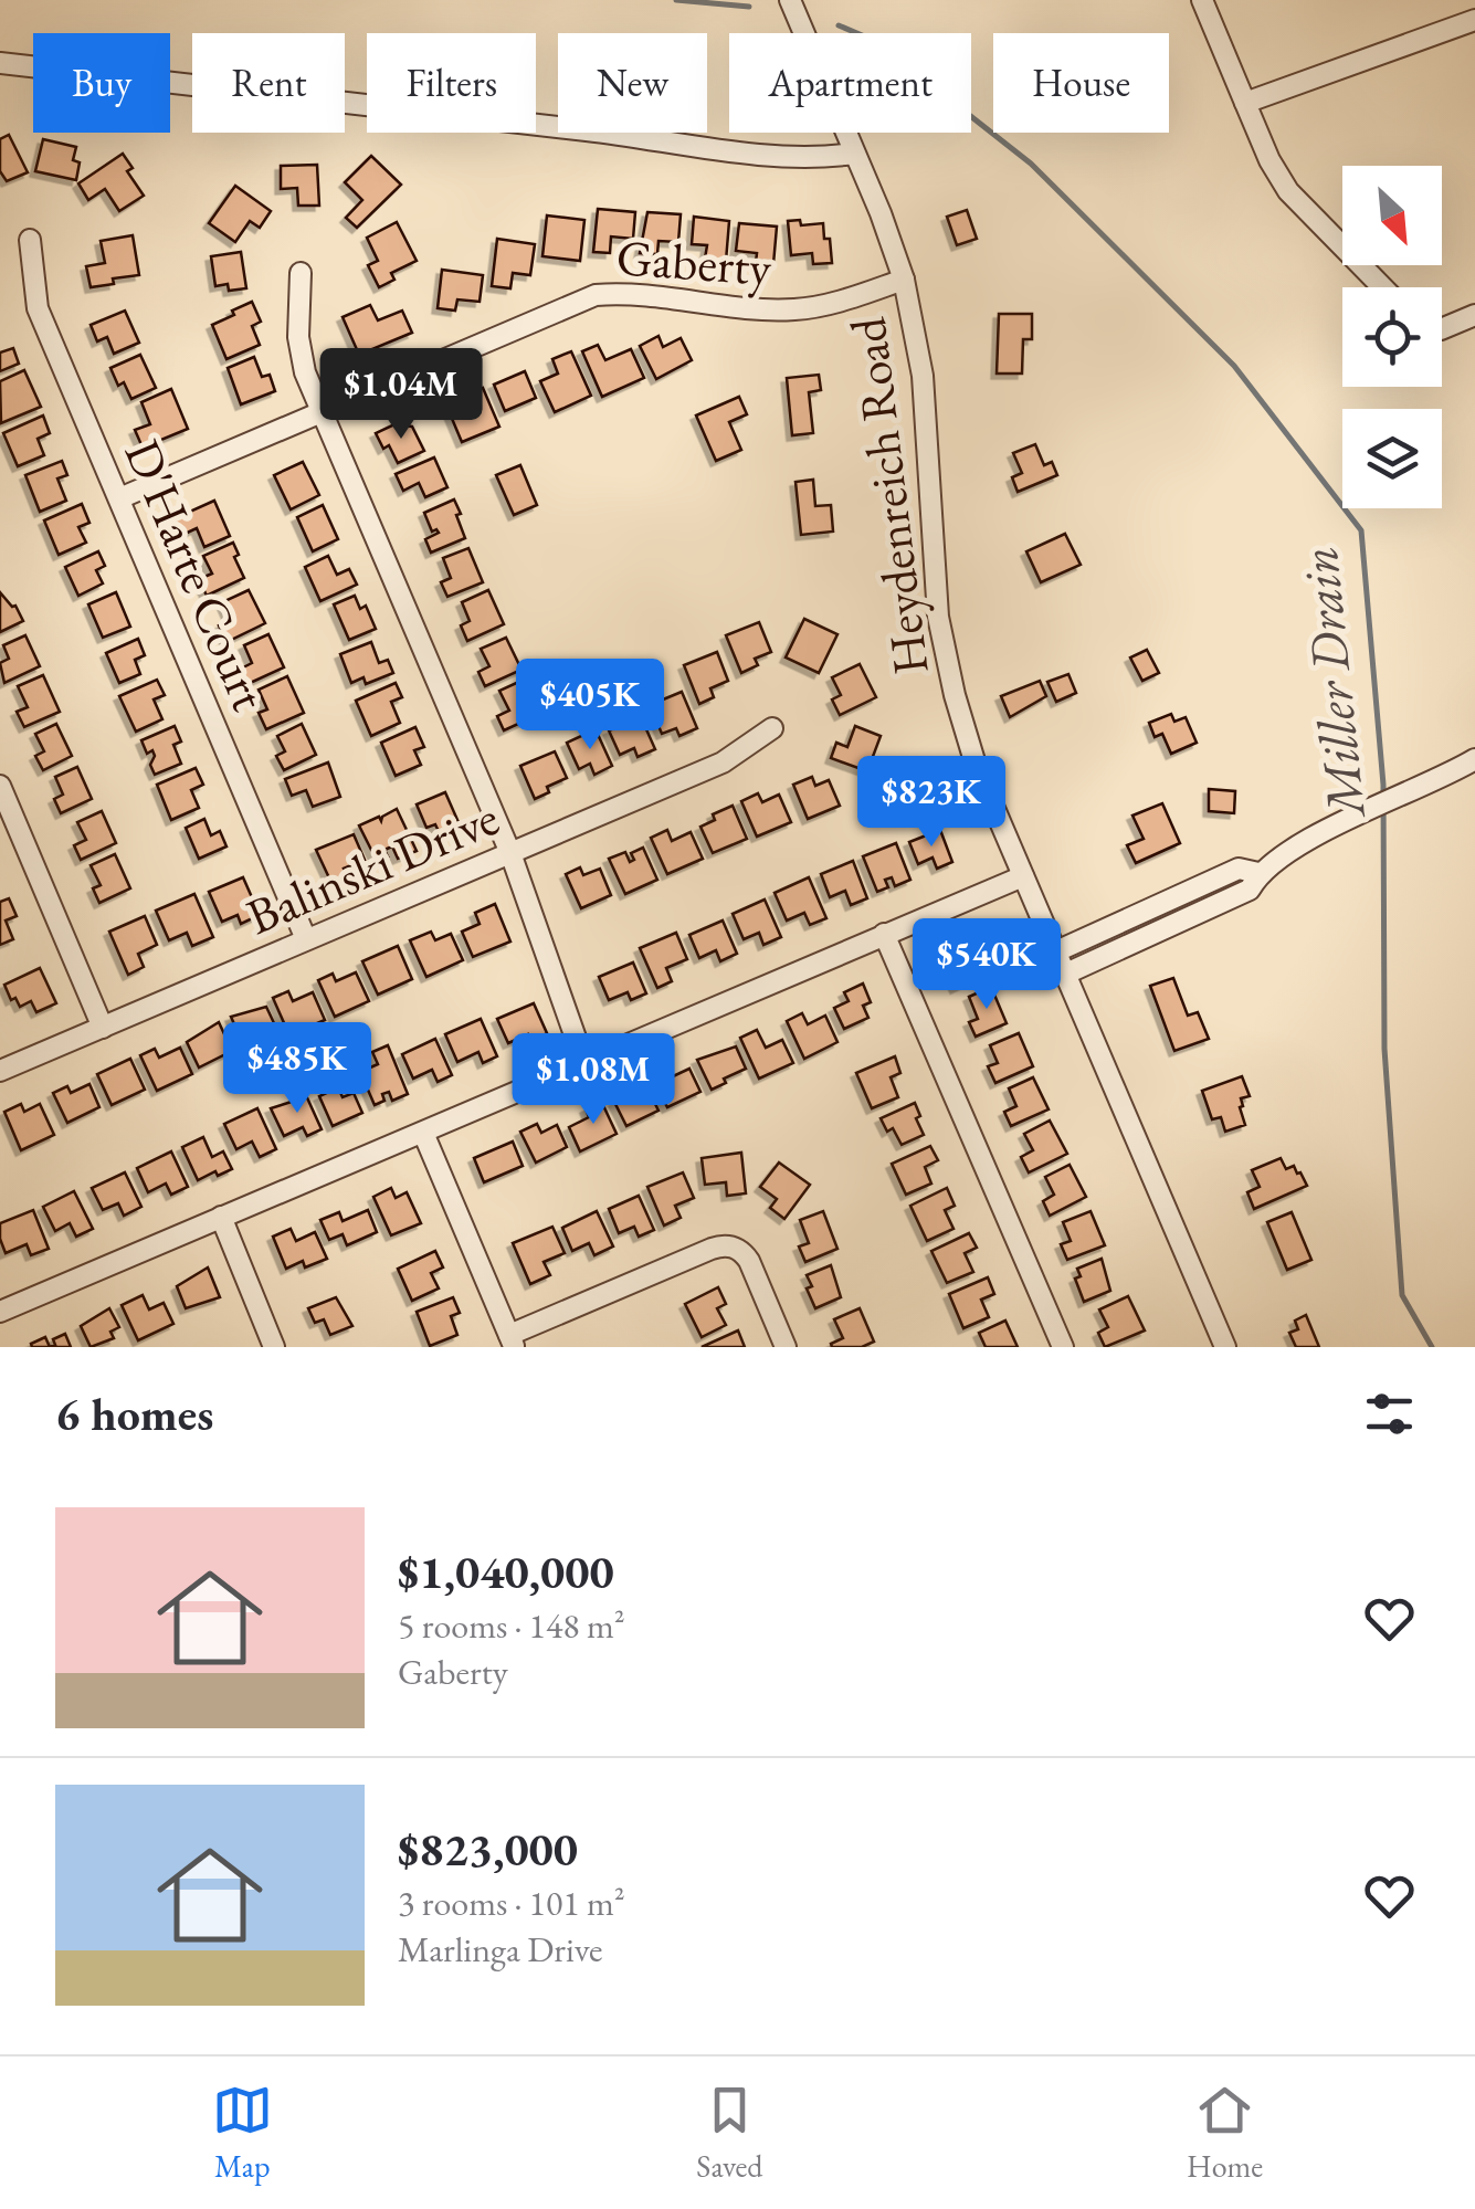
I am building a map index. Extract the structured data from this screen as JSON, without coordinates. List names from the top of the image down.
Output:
{
  "streets": {
    "street": [
      "Gaberty",
      "Heydenreich Road",
      "D'Harte Court",
      "Balinski Drive"
    ]
  },
  "crossings": [
    ["Gaberty", "Heydenreich Road"],
    ["Gaberty", "D'Harte Court"],
    ["D'Harte Court", "Balinski Drive"]
  ],
  "water": ["Miller Drain"],
  "north": "bottom right",
  "page": {
    "chip": [
      "Buy",
      "Rent",
      "Filters",
      "New",
      "Apartment",
      "House"
    ],
    "price": [
      "$1.04M",
      "$405K",
      "$823K",
      "$540K",
      "$485K",
      "$1.08M"
    ],
    "heading": "6 homes",
    "list": [
      {
        "name": "$1,040,000",
        "note": "5 rooms · 148 m² · Gaberty"
      },
      {
        "name": "$823,000",
        "note": "3 rooms · 101 m² · Marlinga Drive"
      }
    ],
    "tabs": ["Map", "Saved", "Home"]
  }
}
